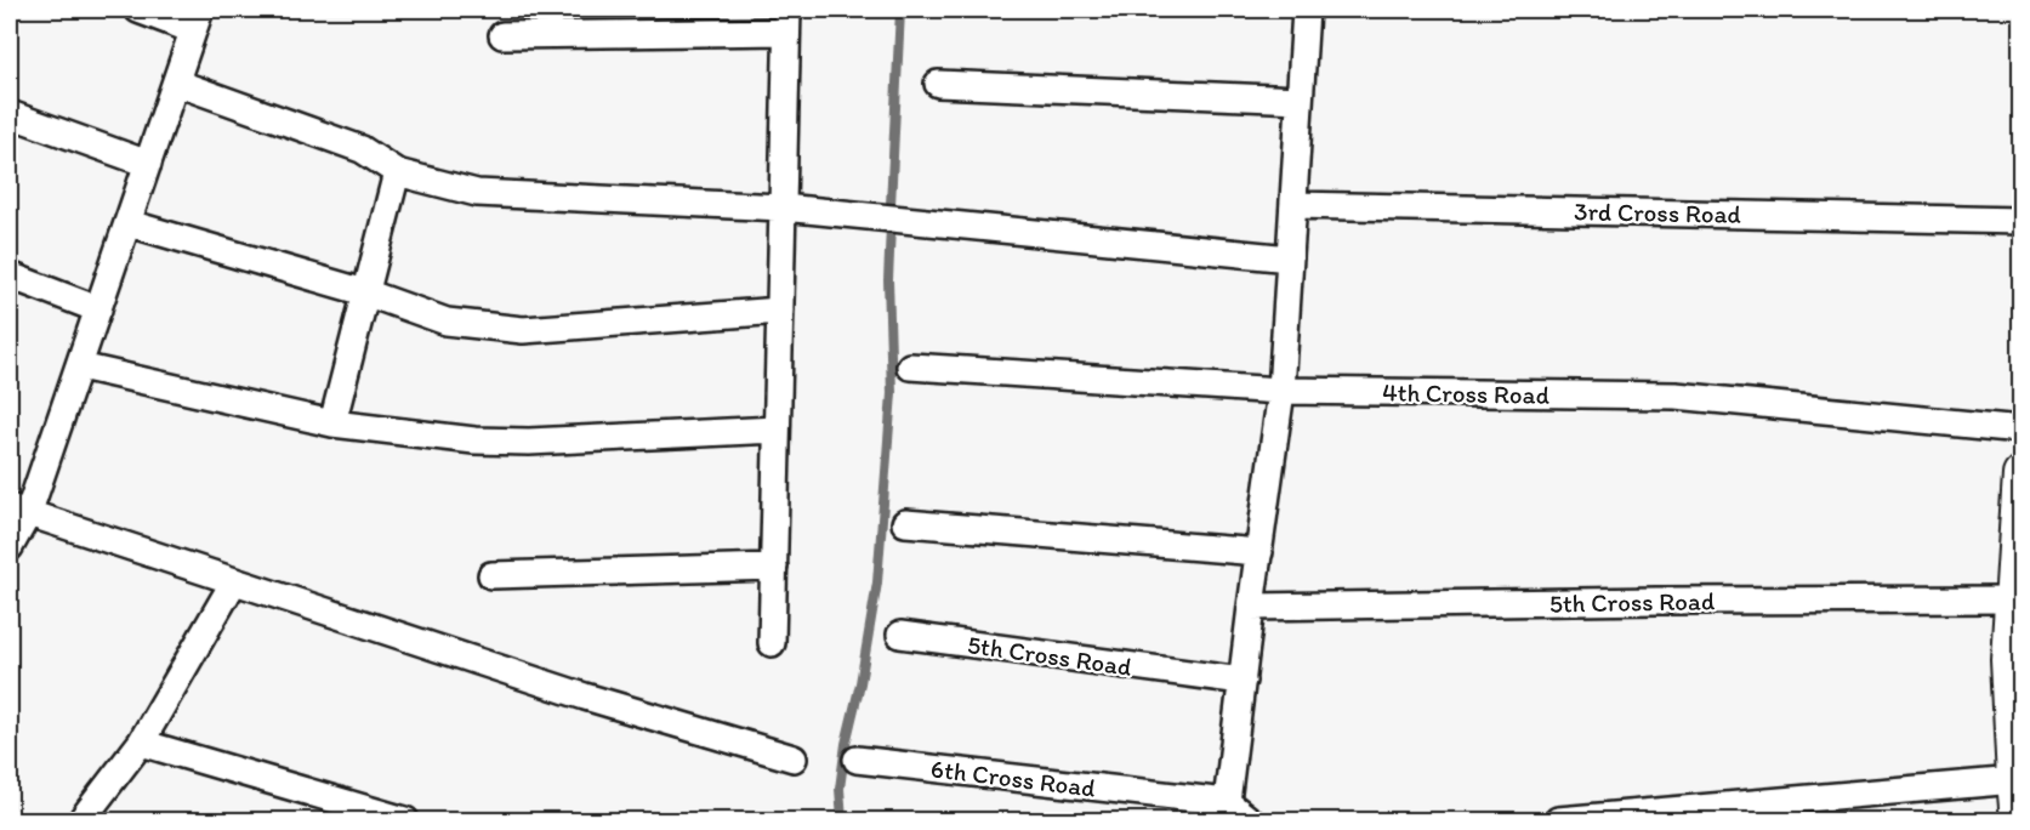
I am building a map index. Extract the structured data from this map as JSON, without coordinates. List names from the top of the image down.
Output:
{
  "streets": {
    "street": [
      "3rd Cross Road",
      "4th Cross Road",
      "5th Cross Road",
      "6th Cross Road"
    ]
  }
}
